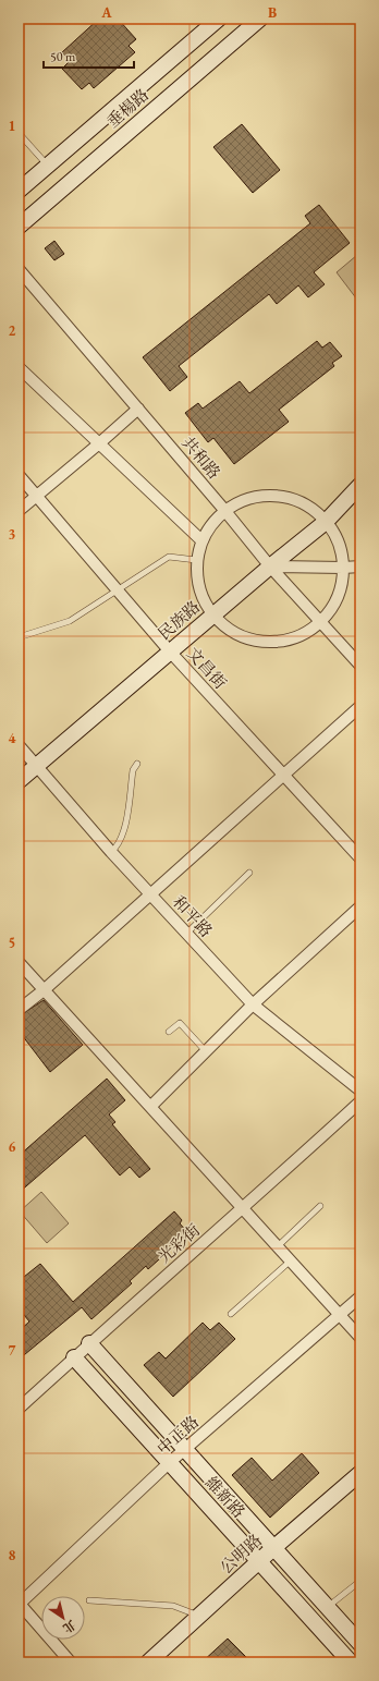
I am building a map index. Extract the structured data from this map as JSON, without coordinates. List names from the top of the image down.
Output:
{
  "streets": {
    "street": [
      "垂楊路",
      "共和路",
      "民族路",
      "文昌街",
      "和平路",
      "光彩街",
      "中正路",
      "維新路",
      "公明路"
    ]
  },
  "crossings": [
    ["共和路", "民族路"],
    ["民族路", "文昌街"],
    ["民族路", "和平路"],
    ["光彩街", "維新路"],
    ["中正路", "維新路"],
    ["維新路", "公明路"]
  ],
  "scale_bar": "50 m",
  "north": "bottom right",
  "grid": {
    "columns": ["A", "B"],
    "rows": [
      "1",
      "2",
      "3",
      "4",
      "5",
      "6",
      "7",
      "8"
    ]
  }
}
